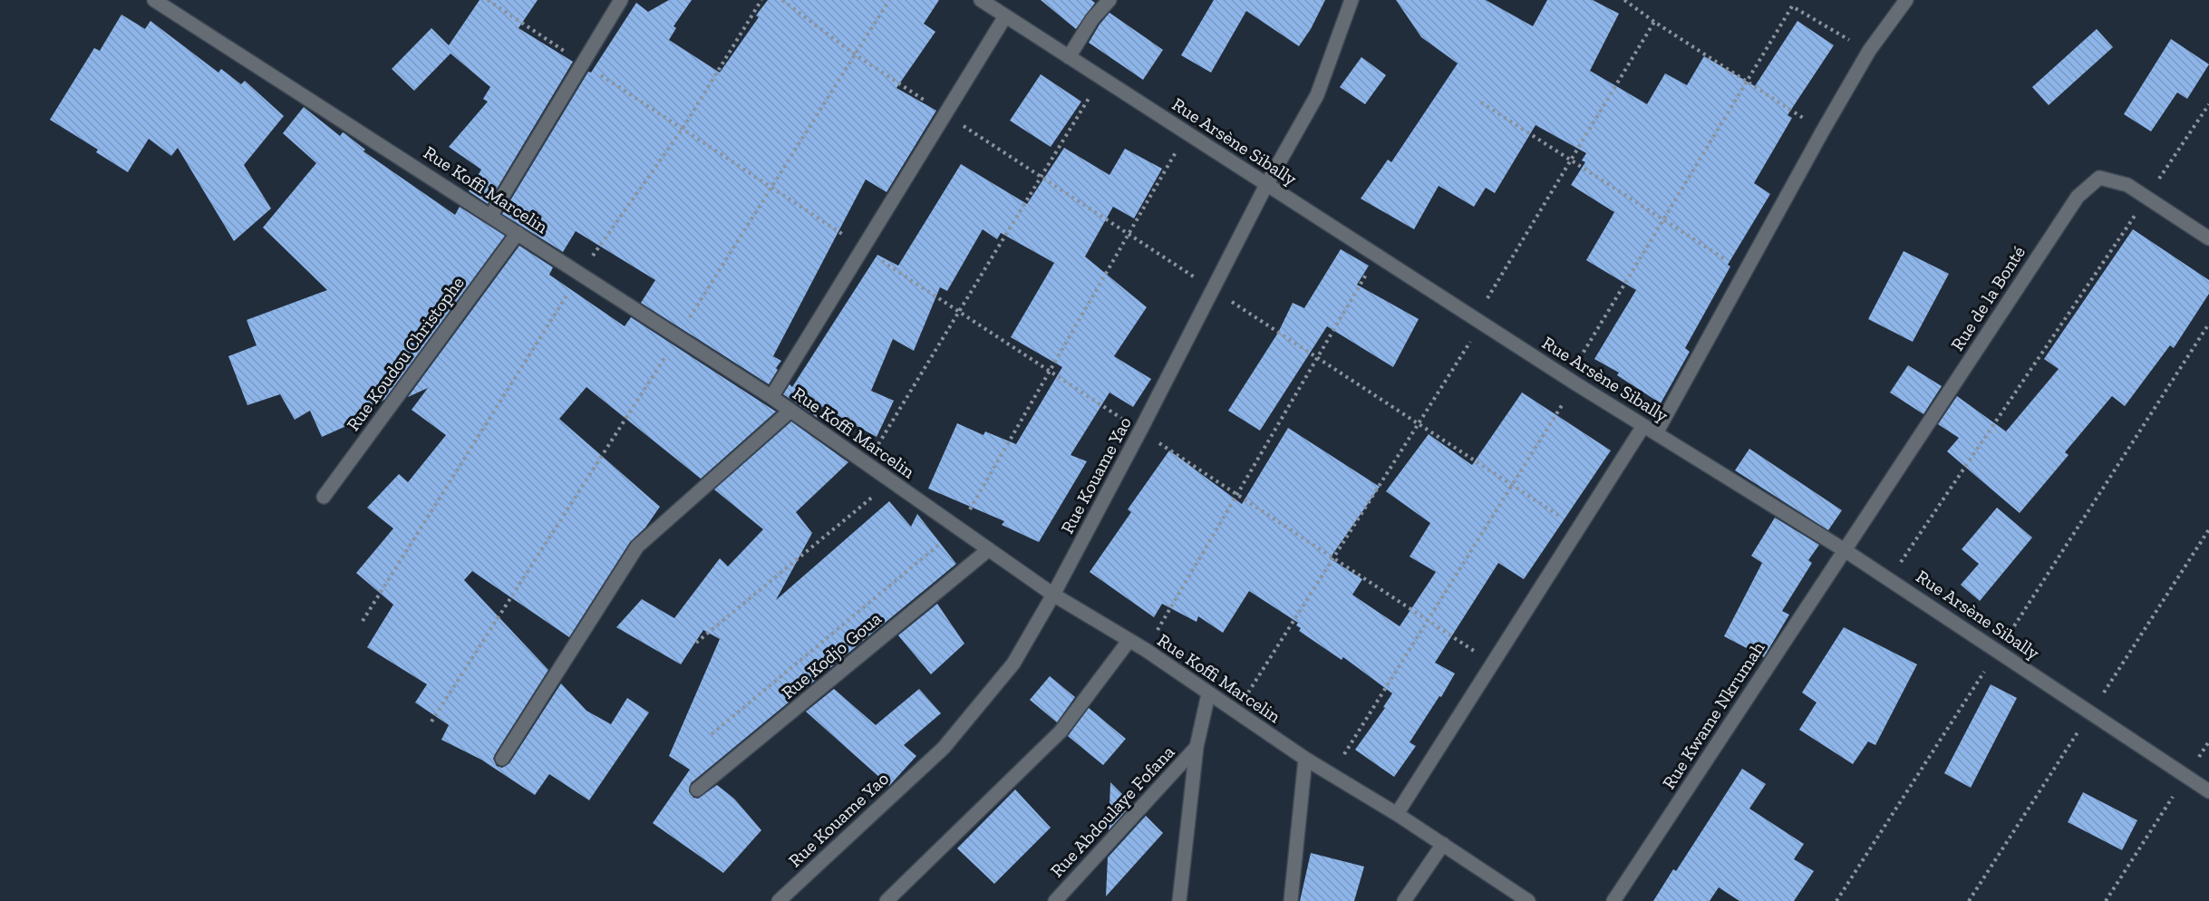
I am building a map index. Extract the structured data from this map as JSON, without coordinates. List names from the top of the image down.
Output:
{
  "streets": {
    "street": [
      "Rue Arsène Sibally",
      "Rue Koffi Marcelin",
      "Rue de la Bonté",
      "Rue Koudou Christophe",
      "Rue Kouame Yao",
      "Rue Kodjo Goua",
      "Rue Kwame Nkrumah",
      "Rue Abdoulaye Fofana"
    ]
  },
  "crossings": [
    ["Rue Arsène Sibally", "Rue de la Bonté"],
    ["Rue Arsène Sibally", "Rue Kouame Yao"],
    ["Rue Arsène Sibally", "Rue Kwame Nkrumah"],
    ["Rue Koffi Marcelin", "Rue Koudou Christophe"],
    ["Rue Koffi Marcelin", "Rue Kouame Yao"],
    ["Rue Koffi Marcelin", "Rue Kodjo Goua"],
    ["Rue de la Bonté", "Rue Kwame Nkrumah"]
  ]
}
